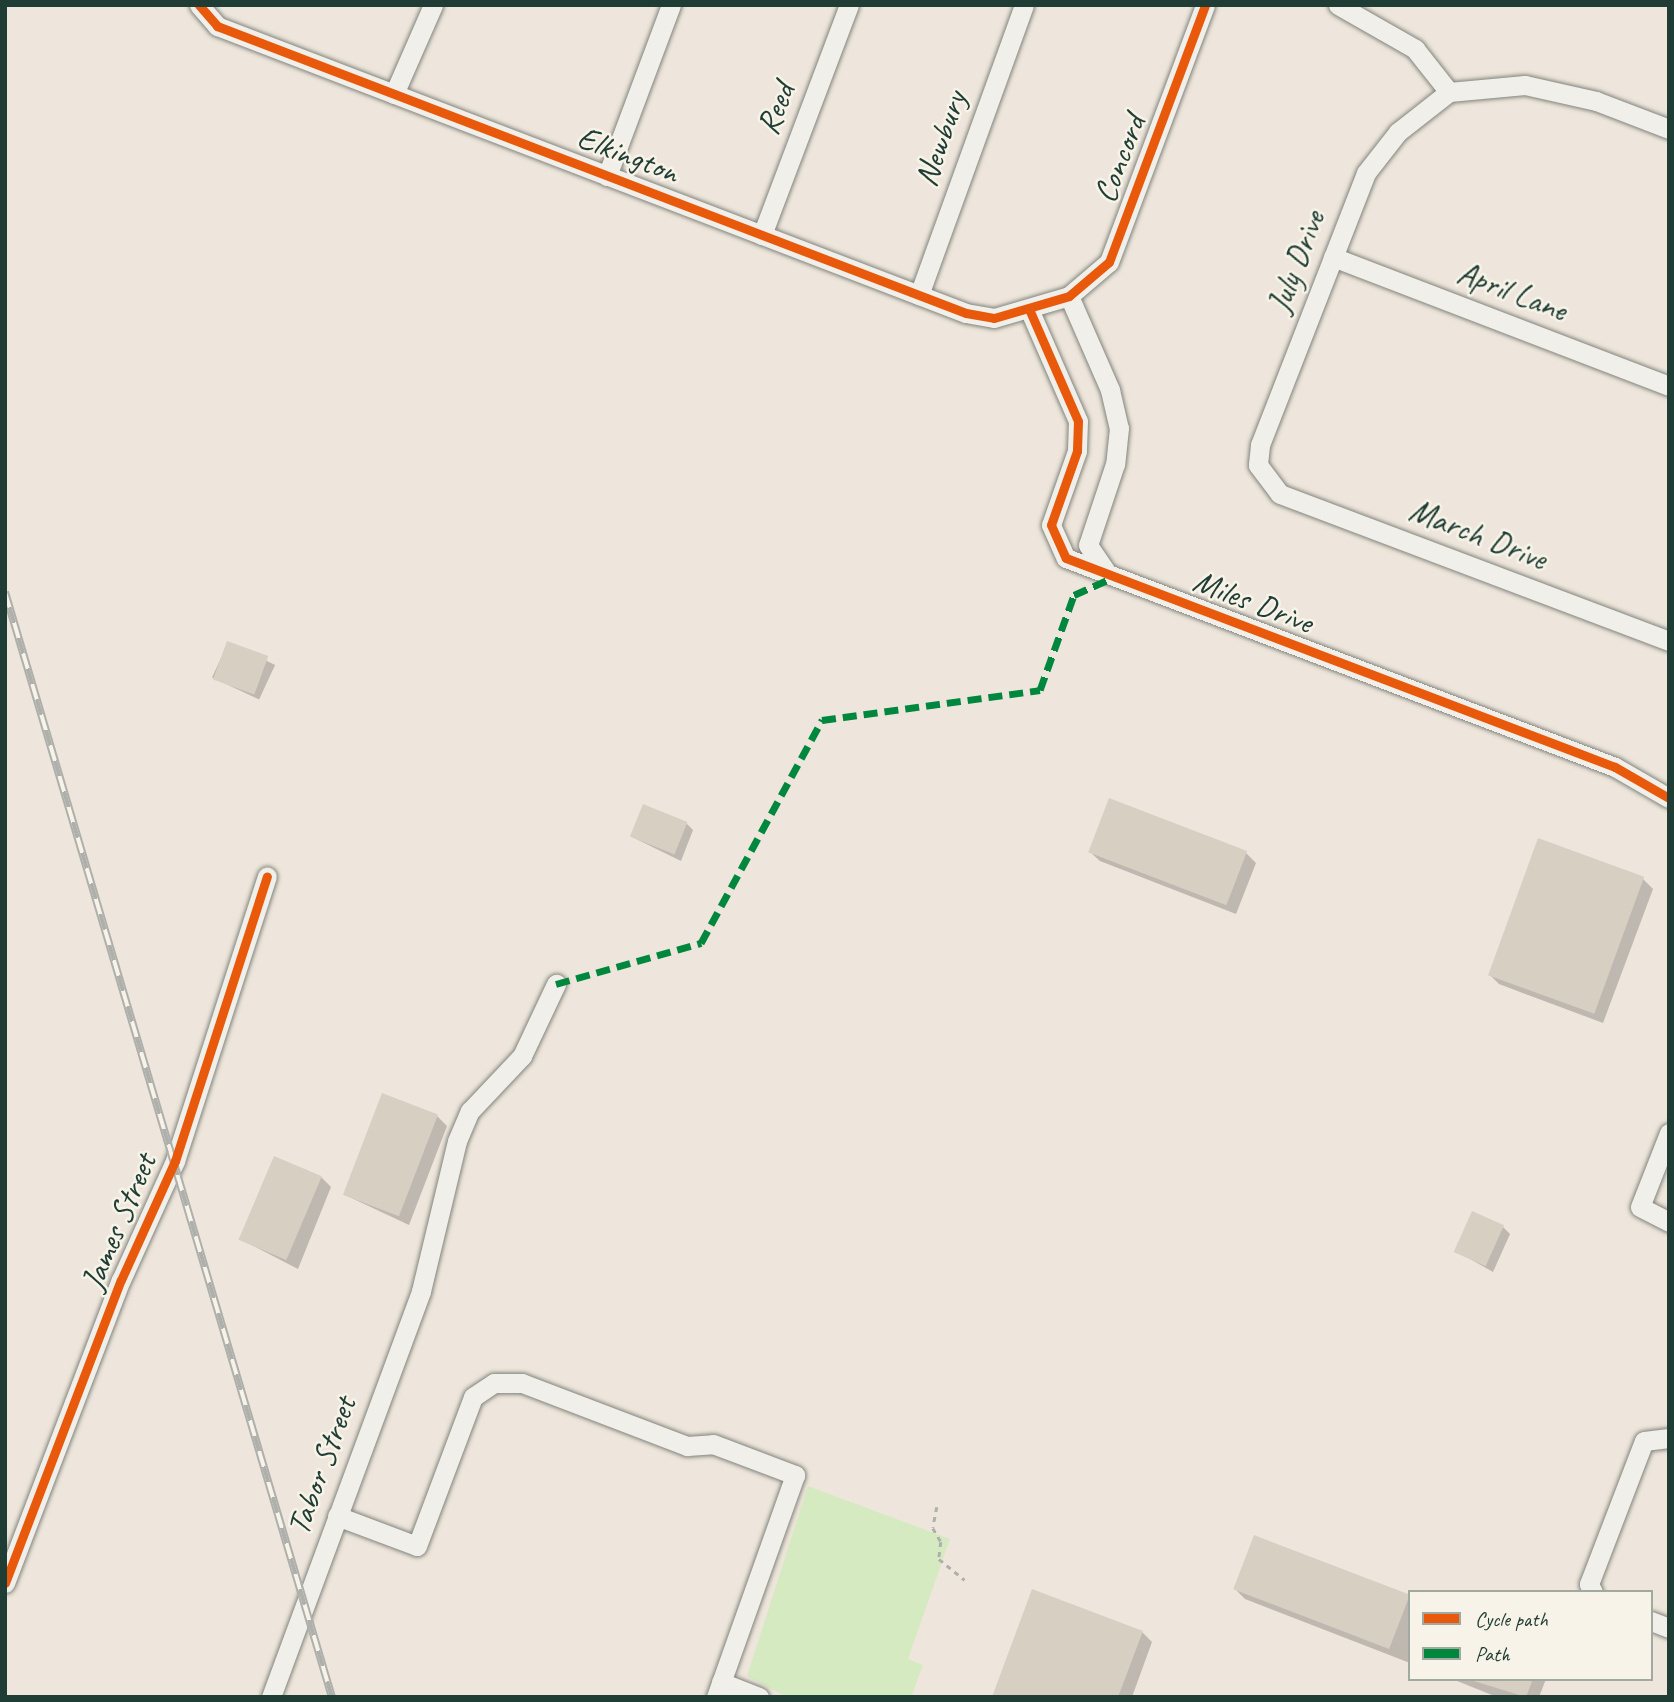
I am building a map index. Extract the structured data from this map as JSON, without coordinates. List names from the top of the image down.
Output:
{
  "streets": {
    "street": [
      "Reed",
      "Newbury",
      "Elkington",
      "Concord",
      "July Drive",
      "April Lane",
      "March Drive",
      "Miles Drive",
      "James Street",
      "Tabor Street"
    ]
  },
  "crossings": [
    ["Reed", "Elkington"],
    ["Newbury", "Elkington"],
    ["Elkington", "Concord"],
    ["Elkington", "Miles Drive"],
    ["July Drive", "April Lane"],
    ["July Drive", "March Drive"]
  ],
  "legend": ["Cycle path", "Path"]
}
